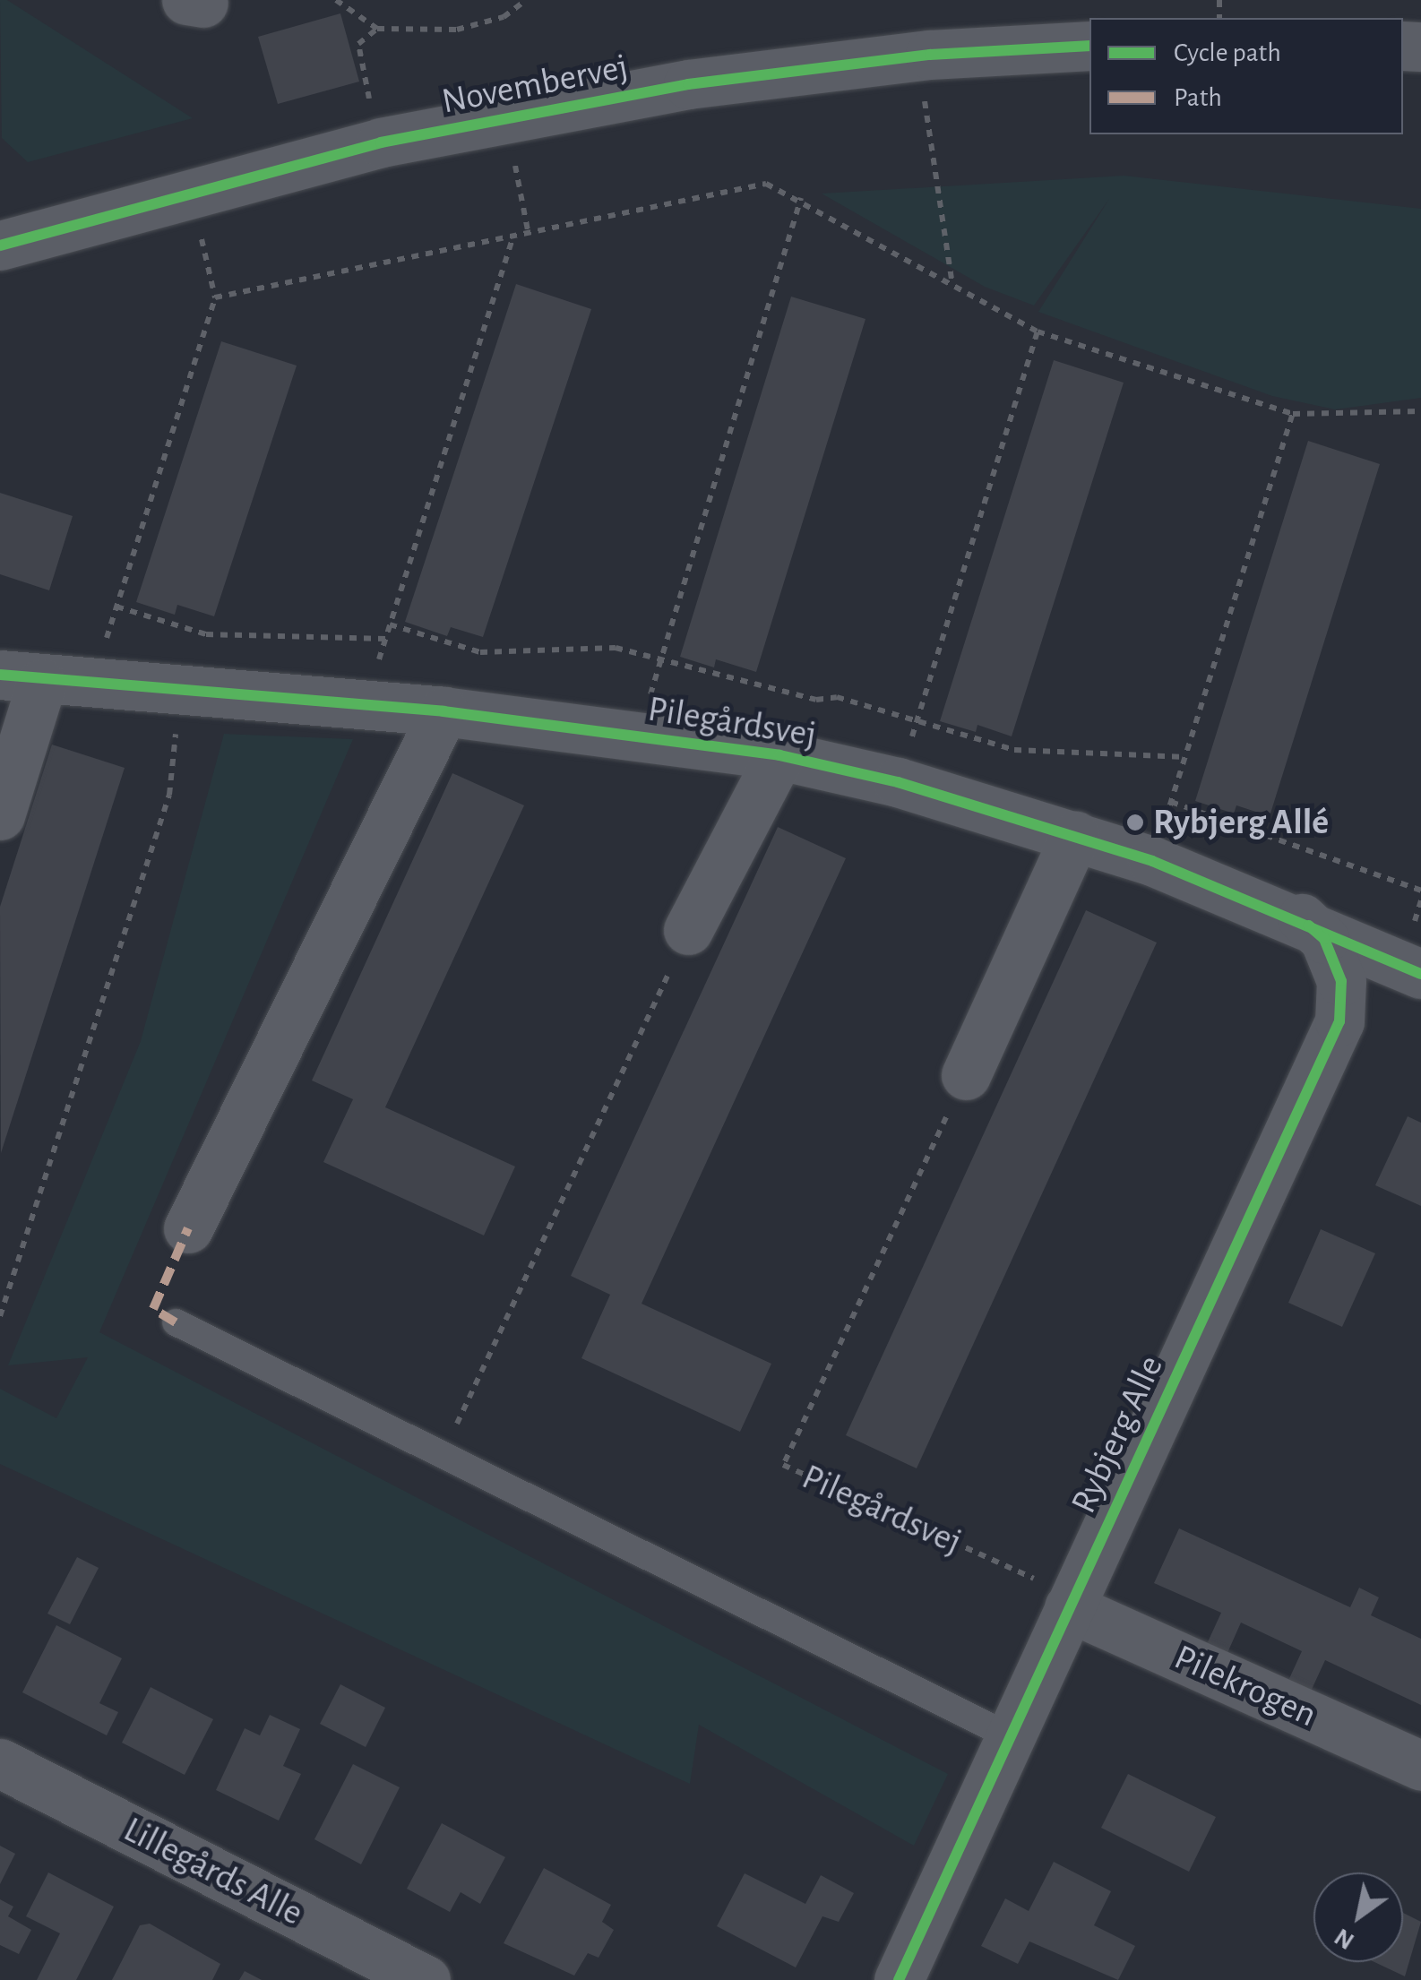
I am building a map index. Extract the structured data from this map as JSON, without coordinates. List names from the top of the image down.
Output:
{
  "streets": {
    "street": [
      "Novembervej",
      "Pilegårdsvej",
      "Rybjerg Alle",
      "Pilekrogen",
      "Lillegårds Alle"
    ]
  },
  "crossings": [
    ["Pilegårdsvej", "Rybjerg Alle"],
    ["Pilegårdsvej", "Pilekrogen"],
    ["Rybjerg Alle", "Pilekrogen"]
  ],
  "places": ["Rybjerg Allé"],
  "legend": ["Cycle path", "Path"],
  "north": "bottom left"
}
